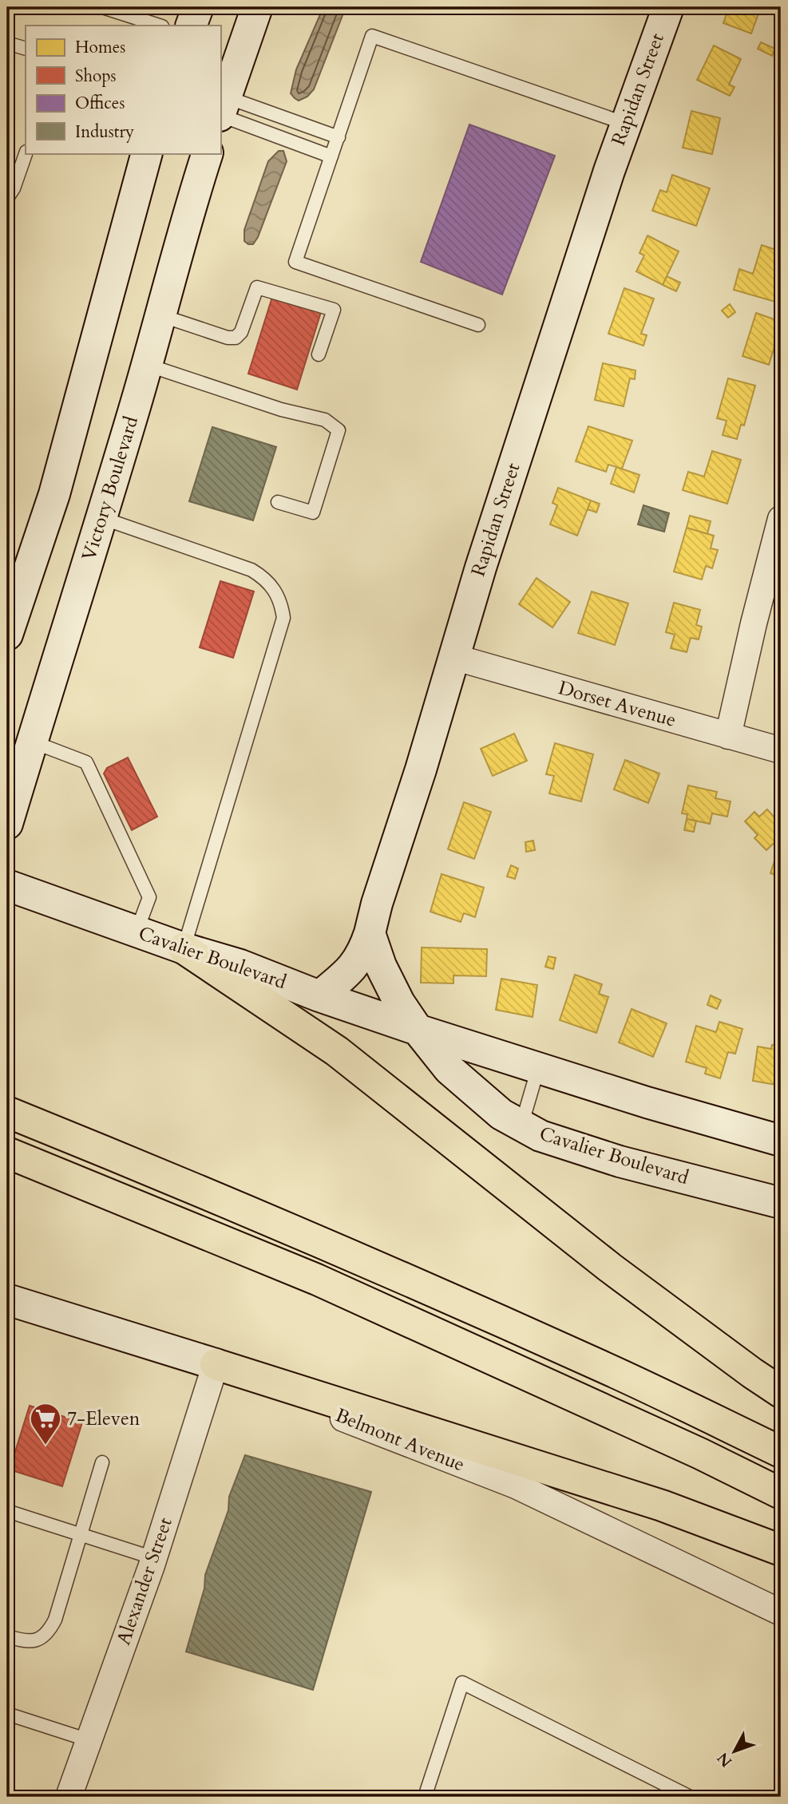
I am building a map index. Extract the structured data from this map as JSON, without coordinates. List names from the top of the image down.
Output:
{
  "streets": {
    "main road": [
      "Rapidan Street",
      "Victory Boulevard",
      "Cavalier Boulevard",
      "Belmont Avenue"
    ],
    "street": ["Dorset Avenue", "Alexander Street"]
  },
  "crossings": [
    ["Rapidan Street", "Dorset Avenue"],
    ["Rapidan Street", "Cavalier Boulevard"],
    ["Belmont Avenue", "Alexander Street"]
  ],
  "places": {
    "supermarket": ["7-Eleven"]
  },
  "legend": [
    "Homes",
    "Shops",
    "Offices",
    "Industry"
  ],
  "north": "bottom left"
}
